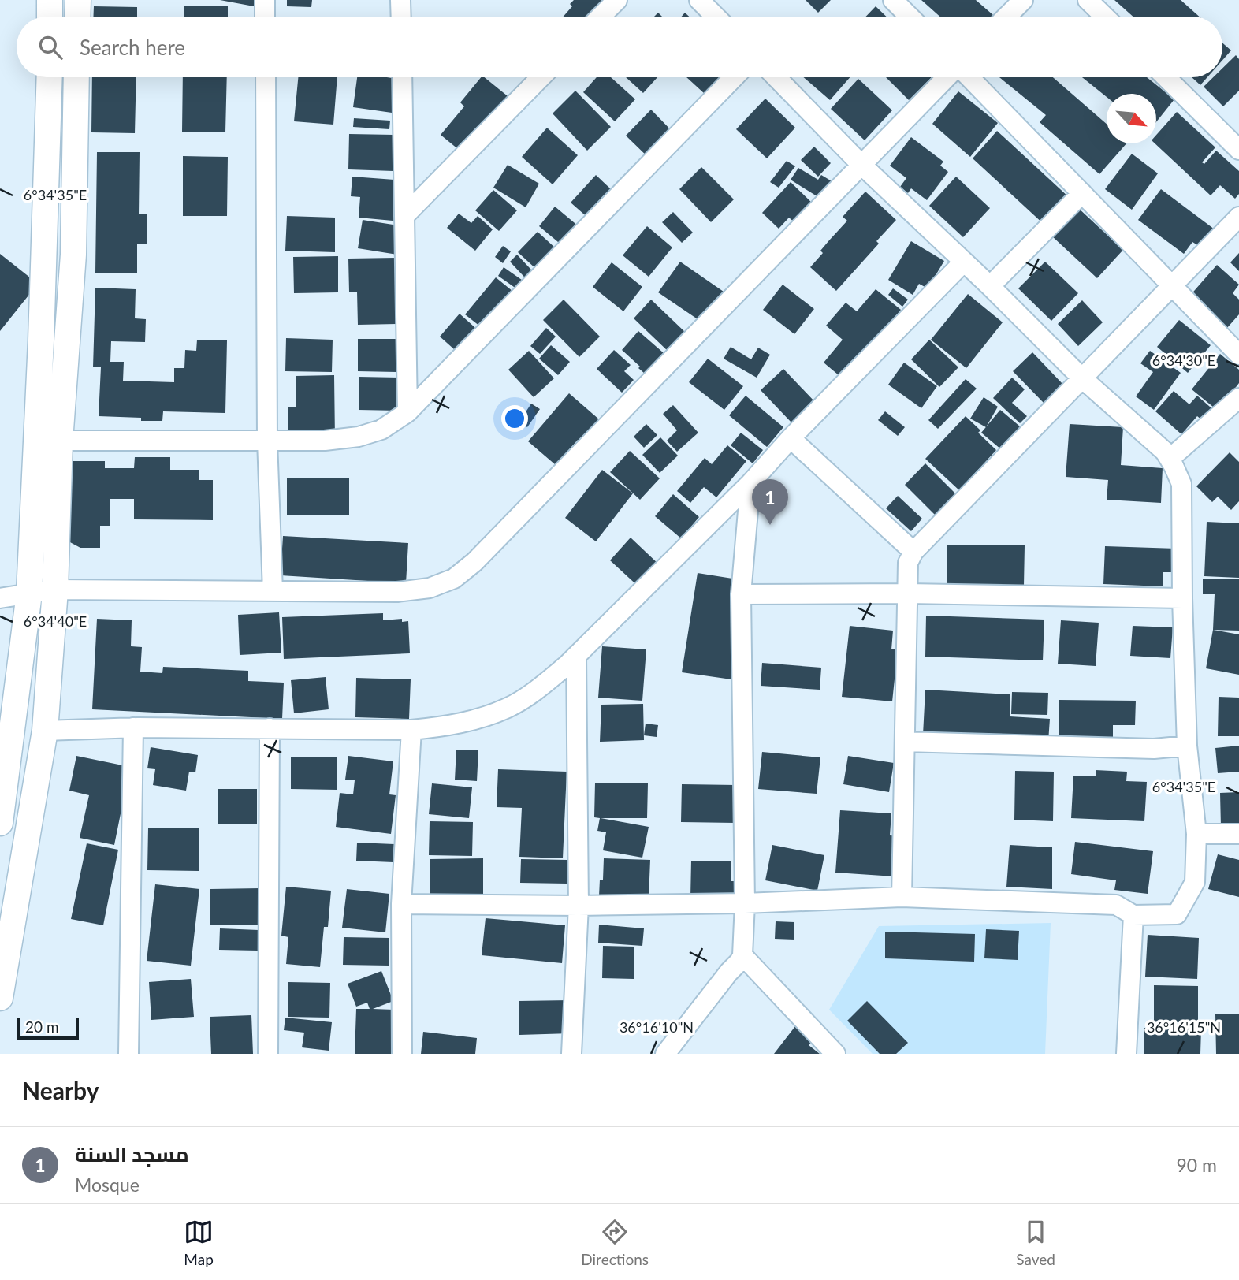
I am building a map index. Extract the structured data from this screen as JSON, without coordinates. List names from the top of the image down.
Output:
{
  "scale_bar": "20 m",
  "north": "bottom right",
  "page": {
    "search": "Search here",
    "pins": "1",
    "scale": "20 m",
    "heading": "Nearby",
    "list": [
      {
        "mark": "1",
        "name": "مسجد السنة",
        "note": "Mosque",
        "value": "90 m"
      }
    ],
    "nav": ["Map", "Directions", "Saved"]
  },
  "coordinates": [
    "6°34'35\"E",
    "6°34'30\"E",
    "6°34'40\"E",
    "36°16'10\"N",
    "36°16'15\"N"
  ]
}
